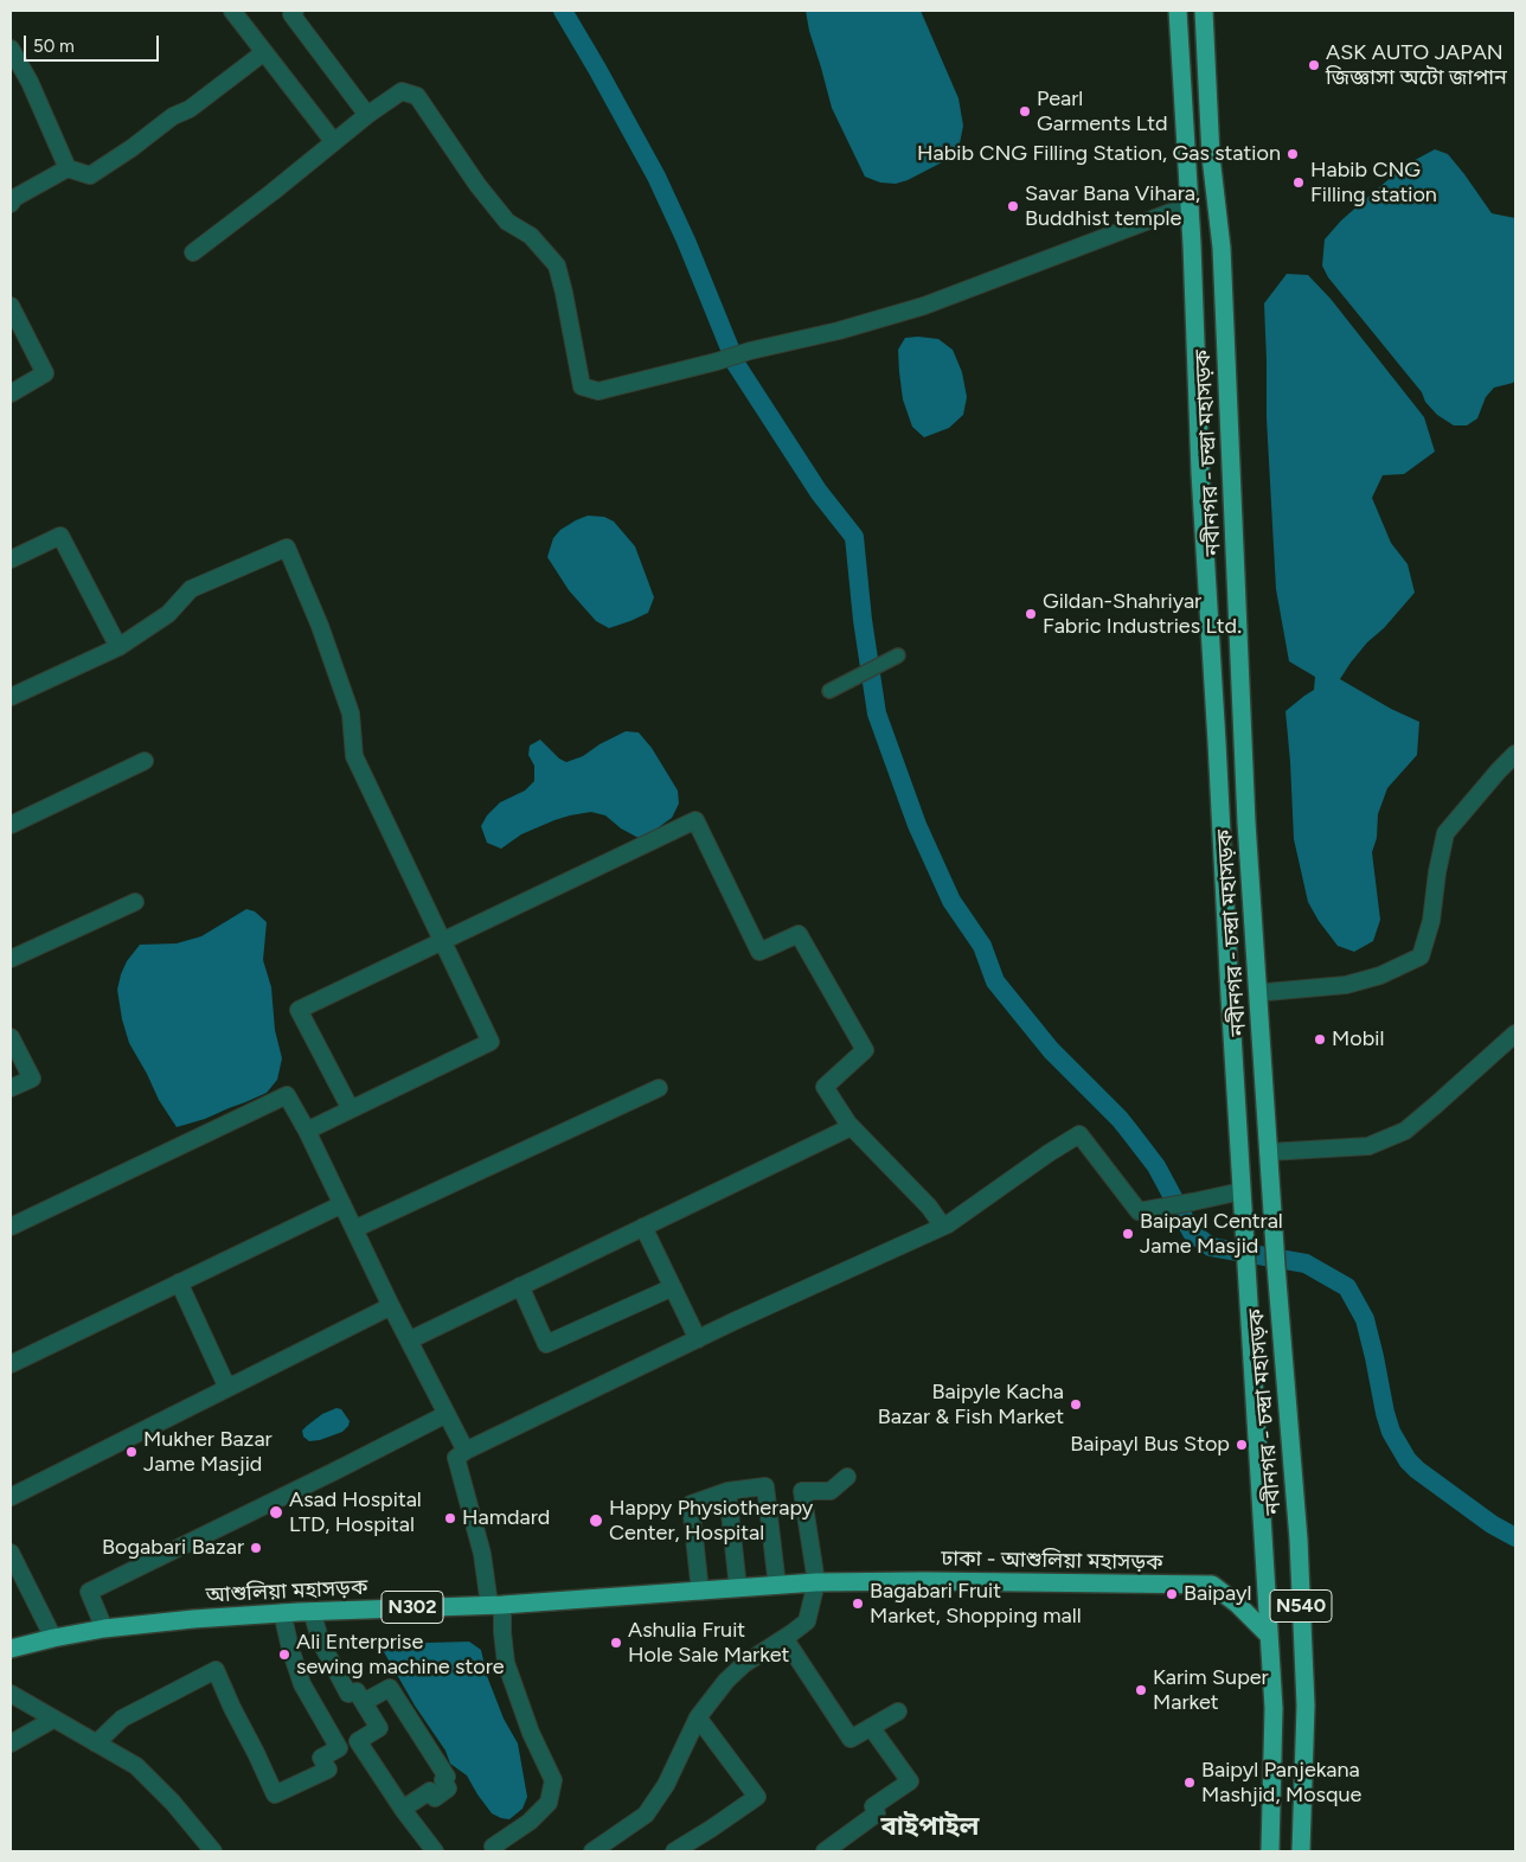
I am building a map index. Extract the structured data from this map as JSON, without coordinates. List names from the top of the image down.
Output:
{
  "streets": {
    "highway": [
      "নবীনগর - চন্দ্রা মহাসড়ক",
      "ঢাকা - আশুলিয়া মহাসড়ক",
      "আশুলিয়া মহাসড়ক",
      "N540",
      "N302"
    ]
  },
  "crossings": [
    ["নবীনগর - চন্দ্রা মহাসড়ক", "ঢাকা - আশুলিয়া মহাসড়ক"],
    ["ঢাকা - আশুলিয়া মহাসড়ক", "আশুলিয়া মহাসড়ক"]
  ],
  "districts": ["বাইপাইল"],
  "places": [
    "ASK AUTO JAPAN জিজ্ঞাসা অটো জাপান",
    "Pearl Garments Ltd",
    "Habib CNG Filling Station, Gas station",
    "Habib CNG Filling station",
    "Savar Bana Vihara, Buddhist temple",
    "Gildan-Shahriyar Fabric Industries Ltd.",
    "Mobil",
    "Baipayl Central Jame Masjid",
    "Baipyle Kacha Bazar & Fish Market",
    "Baipayl Bus Stop",
    "Mukher Bazar Jame Masjid",
    "Asad Hospital LTD, Hospital",
    "Hamdard",
    "Happy Physiotherapy Center, Hospital",
    "Bogabari Bazar",
    "Baipayl",
    "Bagabari Fruit Market, Shopping mall",
    "Ashulia Fruit Hole Sale Market",
    "Ali Enterprise sewing machine store",
    "Karim Super Market",
    "Baipyl Panjekana Mashjid, Mosque"
  ],
  "scale_bar": "50 m"
}
